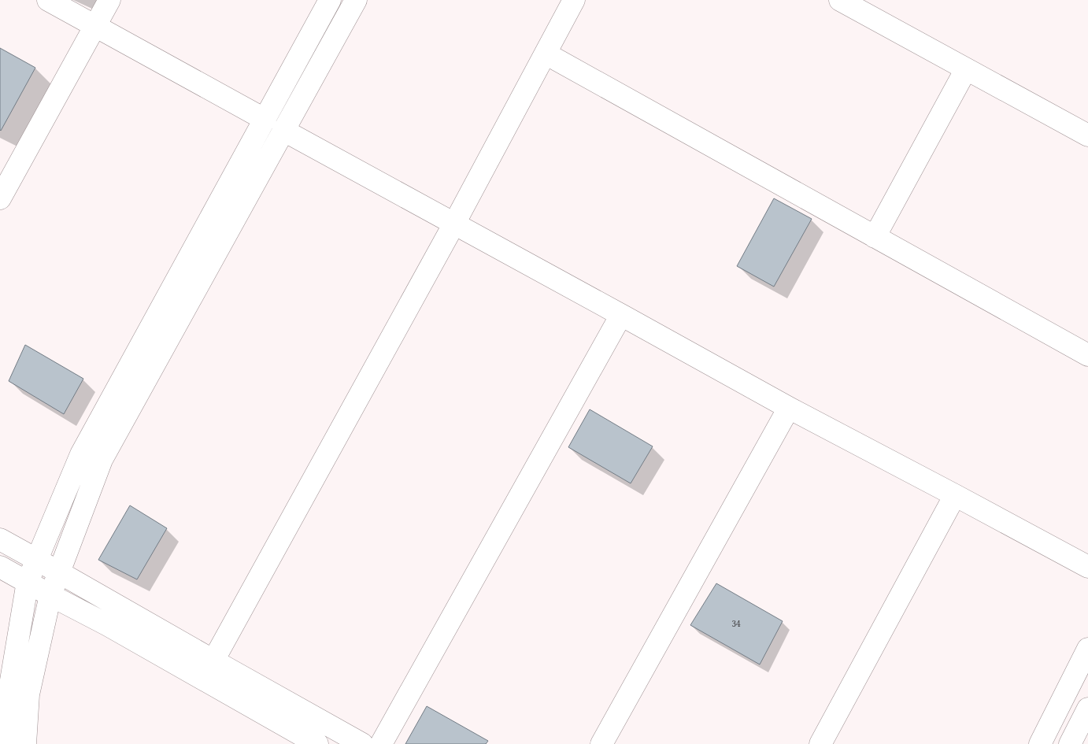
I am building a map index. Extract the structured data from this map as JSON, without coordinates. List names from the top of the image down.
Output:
{
  "house_numbers": ["34"]
}
